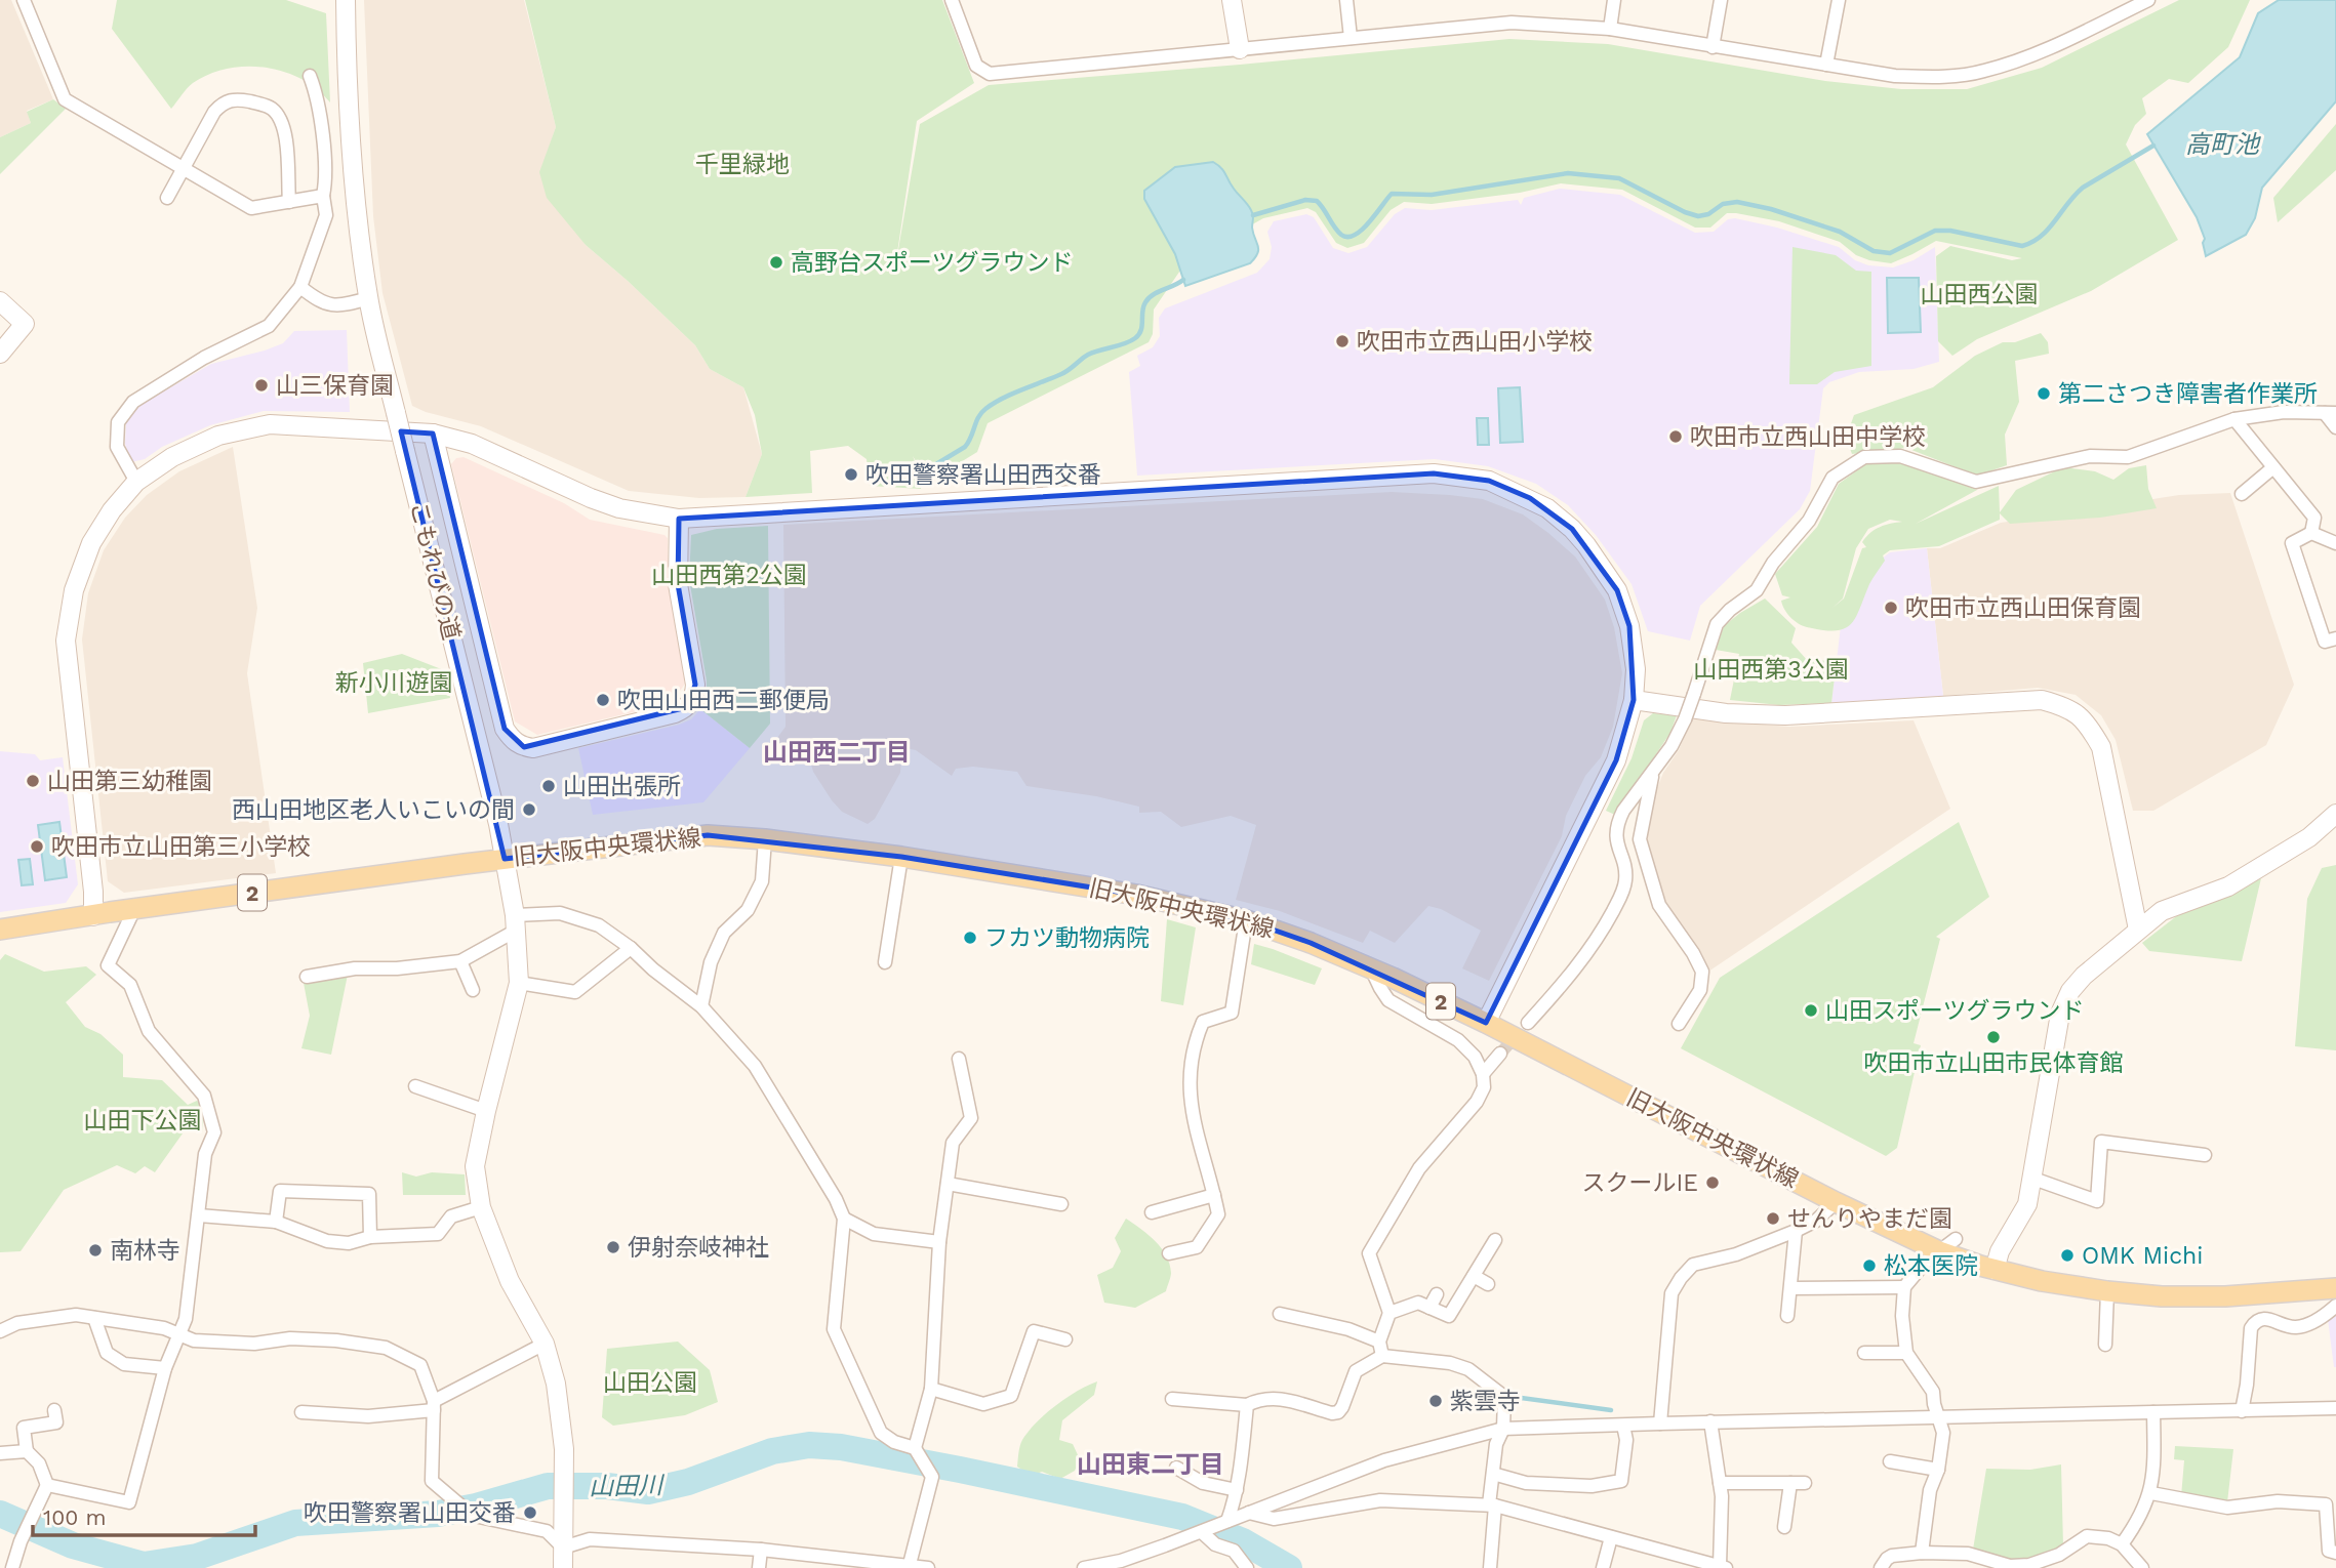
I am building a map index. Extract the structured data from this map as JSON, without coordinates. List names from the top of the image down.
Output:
{
  "streets": {
    "main road": ["旧大阪中央環状線", "2"],
    "street": ["こもれびの道"]
  },
  "crossings": [
    ["こもれびの道", "旧大阪中央環状線"]
  ],
  "districts": ["山田西二丁目", "山田東二丁目"],
  "water": ["高町池", "山田川"],
  "parks": [
    "千里緑地",
    "山田西公園",
    "山田西第2公園",
    "山田西第3公園",
    "新小川遊園",
    "山田下公園",
    "山田公園"
  ],
  "places": [
    "高野台スポーツグラウンド",
    "吹田市立西山田小学校",
    "山三保育園",
    "第二さつき障害者作業所",
    "吹田市立西山田中学校",
    "吹田警察署山田西交番",
    "吹田市立西山田保育園",
    "吹田山田西二郵便局",
    "山田第三幼稚園",
    "山田出張所",
    "西山田地区老人いこいの間",
    "吹田市立山田第三小学校",
    "フカツ動物病院",
    "山田スポーツグラウンド",
    "吹田市立山田市民体育館",
    "スクールIE",
    "せんりやまだ園",
    "伊射奈岐神社",
    "南林寺",
    "OMK Michi",
    "松本医院",
    "紫雲寺",
    "吹田警察署山田交番"
  ],
  "scale_bar": "100 m"
}
